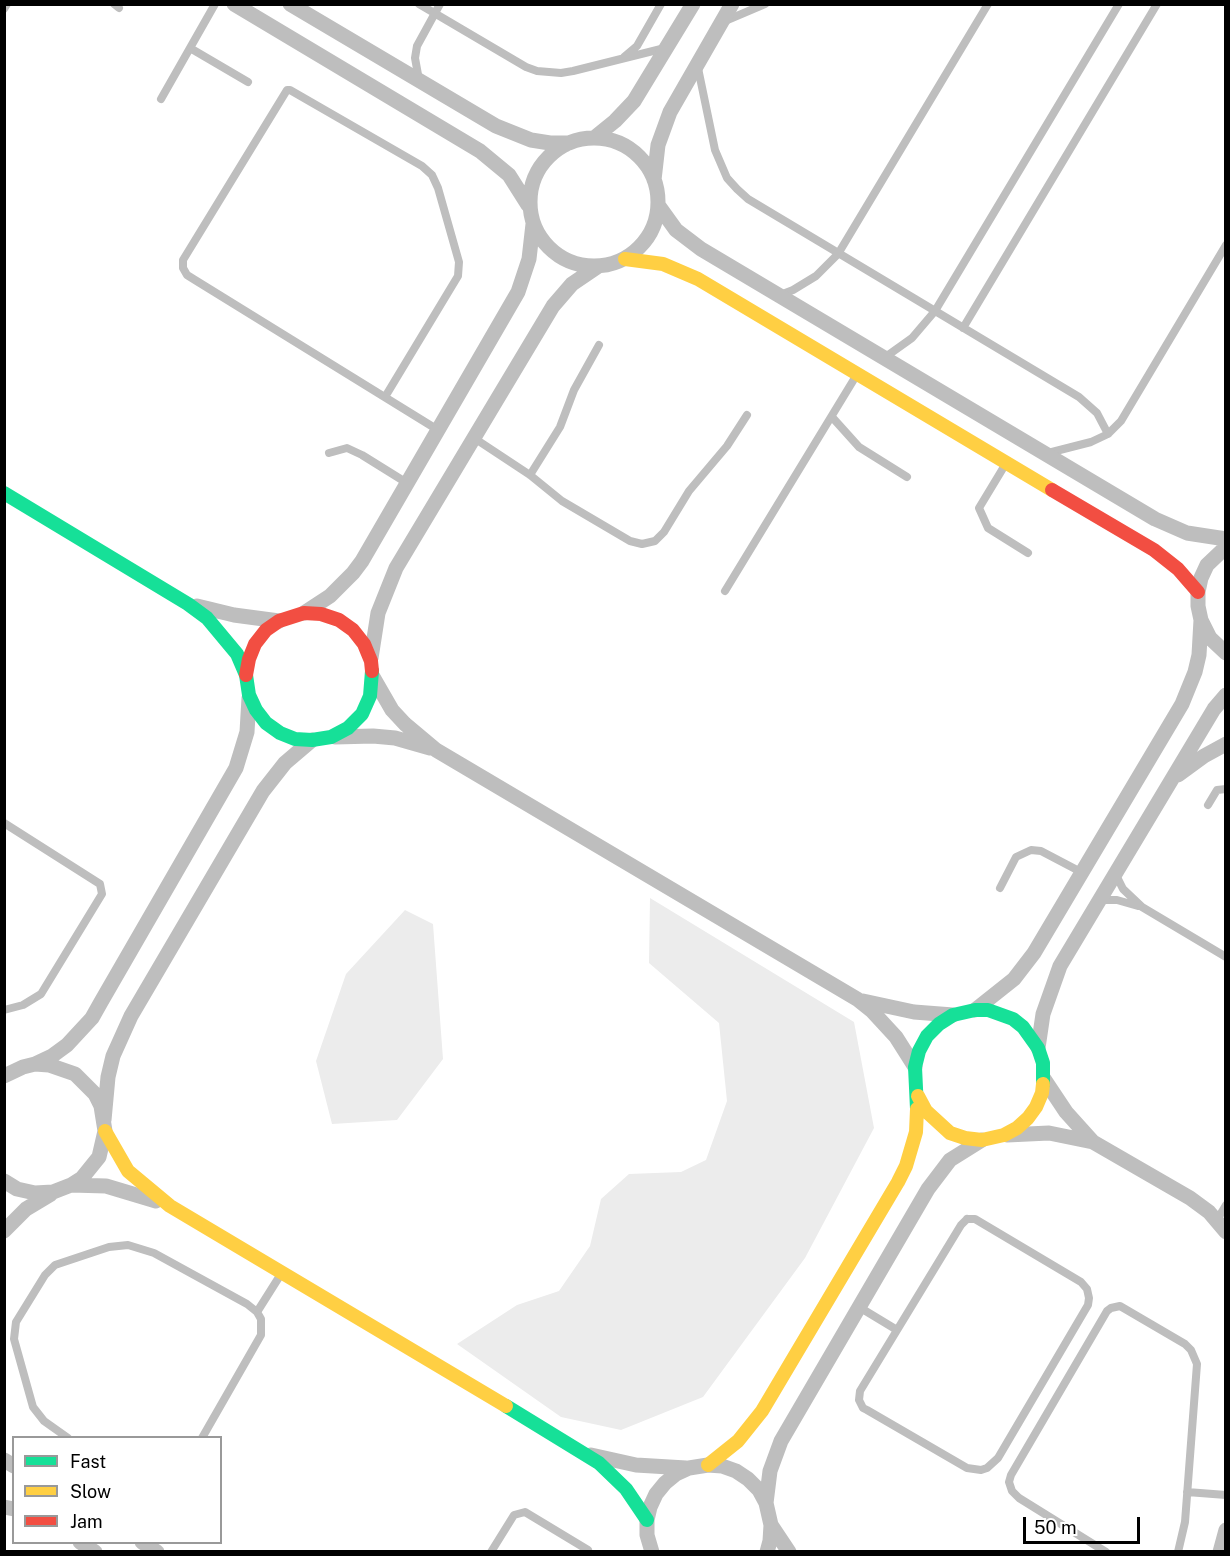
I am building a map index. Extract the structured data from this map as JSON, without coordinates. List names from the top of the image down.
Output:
{
  "legend": ["Fast", "Slow", "Jam"],
  "scale_bar": "50 m"
}
